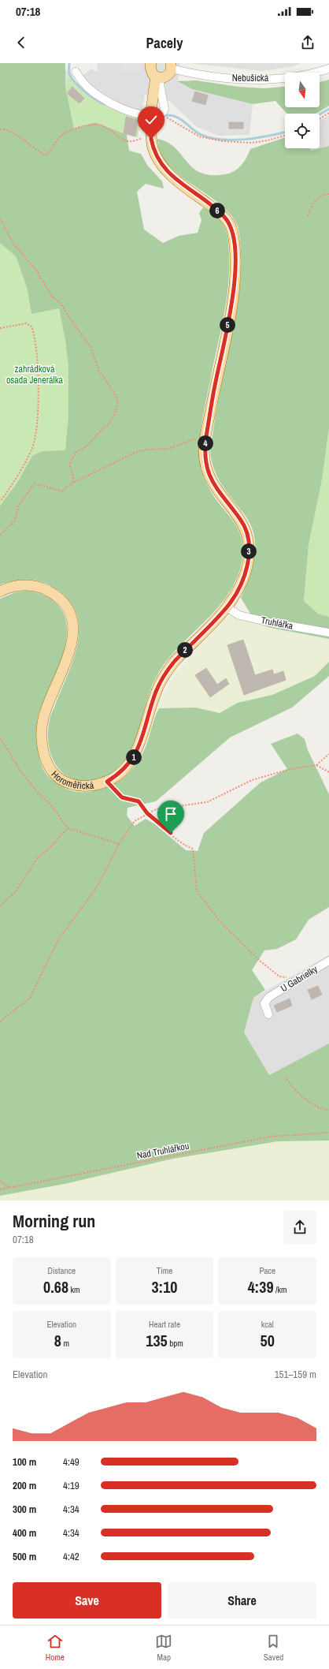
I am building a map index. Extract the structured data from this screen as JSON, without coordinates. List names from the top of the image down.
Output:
{
  "streets": {
    "main road": ["Horoměřická"],
    "street": ["Nebušická", "Truhlářka", "U Gabrielky"],
    "path": ["Nad Truhlářkou"]
  },
  "crossings": [
    ["Truhlářka", "Horoměřická"]
  ],
  "parks": ["zahrádková osada Jenerálka"],
  "north": "bottom",
  "page": {
    "status": "07:18",
    "header": "Pacely",
    "pins": [
      "6",
      "5",
      "4",
      "3",
      "2",
      "1"
    ],
    "heading": ["Morning run", "07:18"],
    "stats": [
      ["Distance", "0.68 km"],
      ["Time", "3:10"],
      ["Pace", "4:39 /km"],
      ["Elevation", "8 m"],
      ["Heart rate", "135 bpm"],
      ["kcal", "50"]
    ],
    "chart": ["Elevation", "151–159 m"],
    "list": [
      {
        "name": "100 m",
        "note": "4:49"
      },
      {
        "name": "200 m",
        "note": "4:19"
      },
      {
        "name": "300 m",
        "note": "4:34"
      },
      {
        "name": "400 m",
        "note": "4:34"
      },
      {
        "name": "500 m",
        "note": "4:42"
      }
    ],
    "buttons": ["Save", "Share"],
    "tabs": ["Home", "Map", "Saved"]
  }
}
